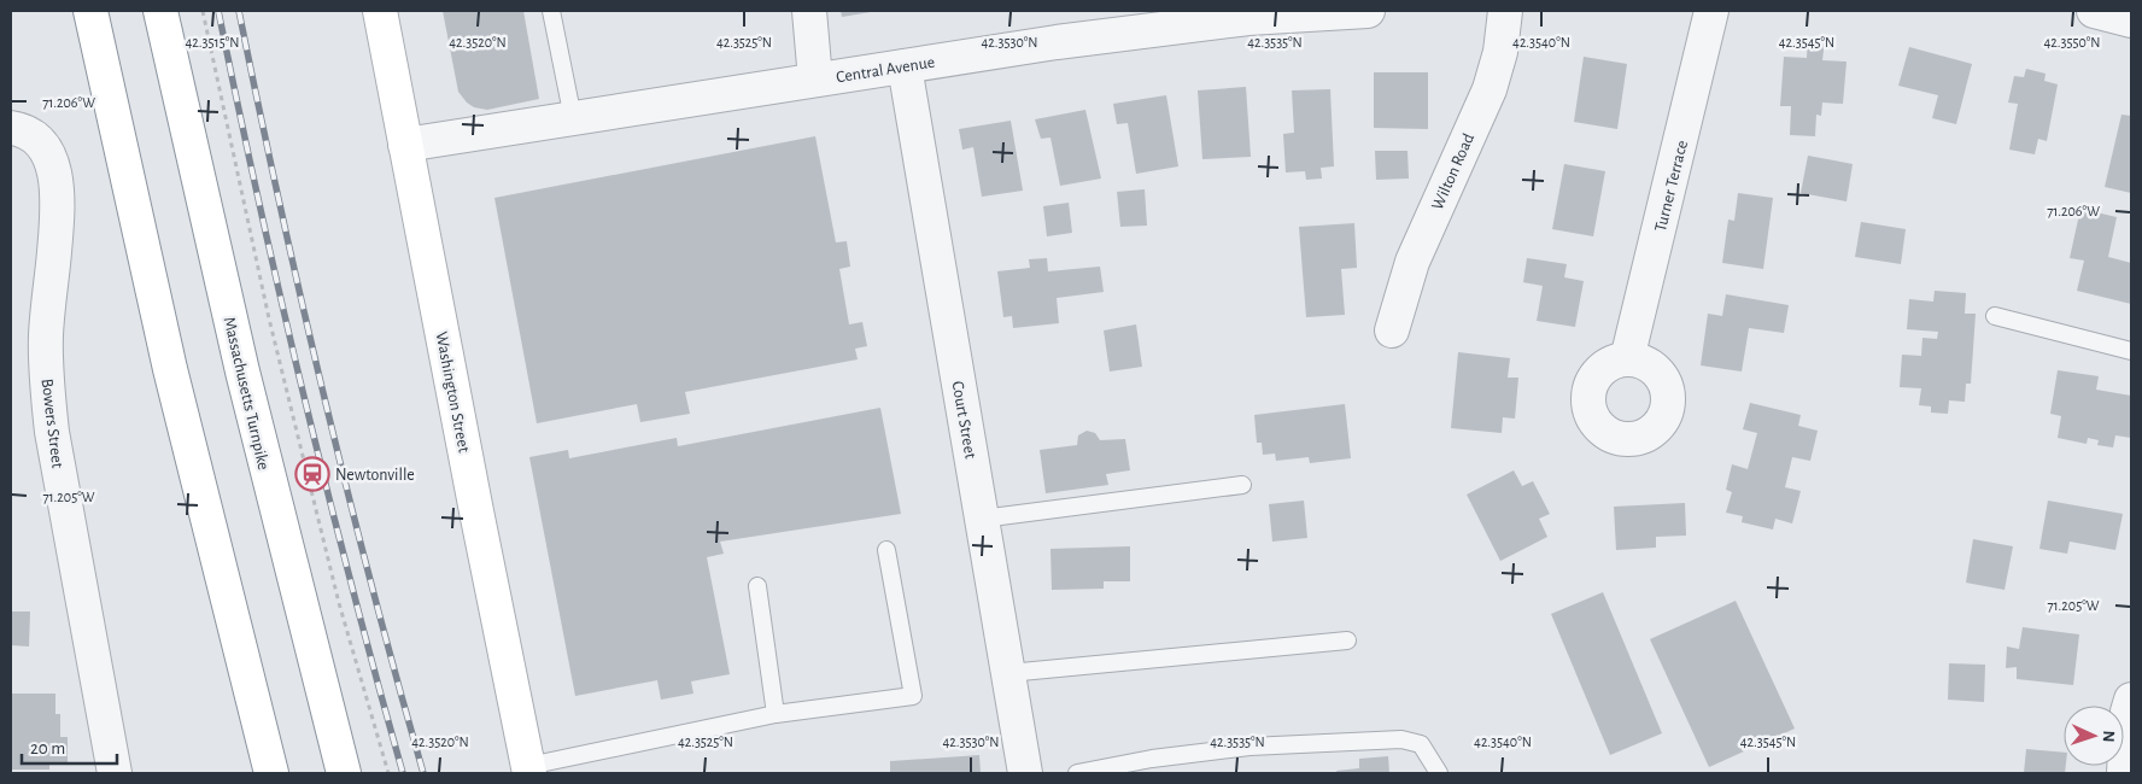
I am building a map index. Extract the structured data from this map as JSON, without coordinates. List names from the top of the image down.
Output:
{
  "streets": {
    "main road": ["Washington Street", "Massachusetts Turnpike"],
    "street": [
      "Central Avenue",
      "Wilton Road",
      "Turner Terrace",
      "Court Street",
      "Bowers Street"
    ]
  },
  "crossings": [
    ["Central Avenue", "Washington Street"],
    ["Central Avenue", "Court Street"]
  ],
  "places": {
    "station": ["Newtonville"]
  },
  "scale_bar": "20 m",
  "north": "right",
  "coordinates": [
    "42.3515°N",
    "42.3520°N",
    "42.3525°N",
    "42.3530°N",
    "42.3535°N",
    "42.3540°N",
    "42.3545°N",
    "42.3550°N",
    "71.206°W",
    "71.205°W"
  ]
}
